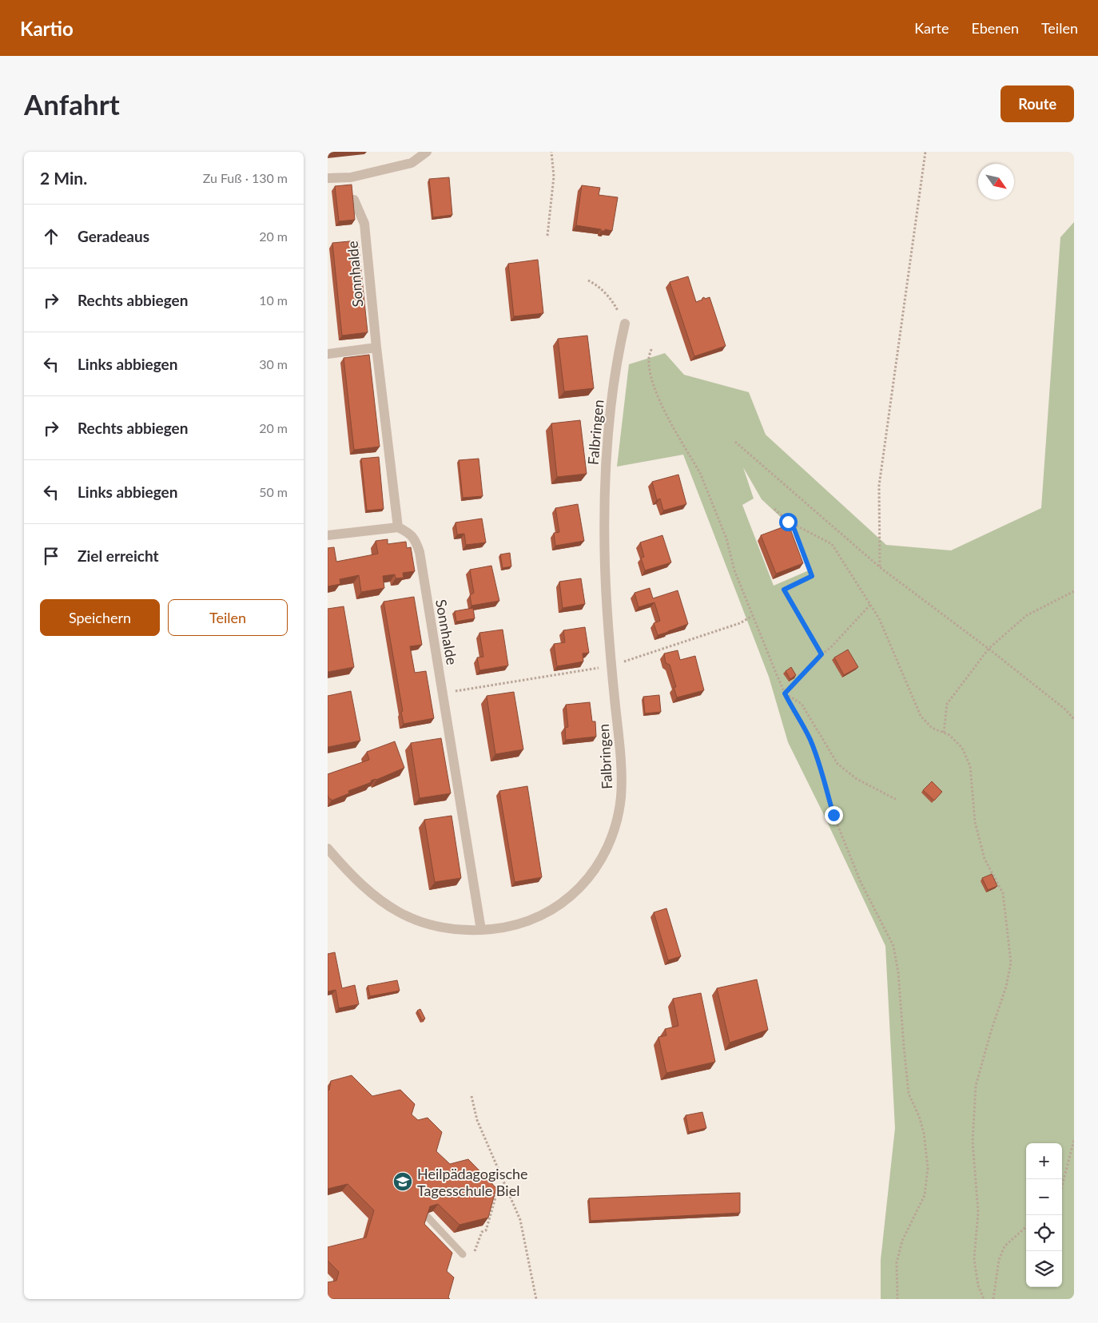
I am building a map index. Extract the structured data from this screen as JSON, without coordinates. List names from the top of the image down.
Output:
{
  "streets": {
    "street": ["Sonnhalde", "Falbringen"]
  },
  "crossings": [
    ["Sonnhalde", "Falbringen"]
  ],
  "places": {
    "school or university": ["Heilpädagogische Tagesschule Biel"]
  },
  "north": "bottom right",
  "page": {
    "header": "Kartio",
    "nav": ["Karte", "Ebenen", "Teilen"],
    "buttons": [
      "Route",
      ["Speichern", "Teilen"]
    ],
    "title": "Anfahrt",
    "heading": ["2 Min.", "Zu Fuß · 130 m"],
    "list": [
      ["Geradeaus", "20 m"],
      ["Rechts abbiegen", "10 m"],
      ["Links abbiegen", "30 m"],
      ["Rechts abbiegen", "20 m"],
      ["Links abbiegen", "50 m"],
      "Ziel erreicht"
    ],
    "map_buttons": ["+", "−"]
  }
}
